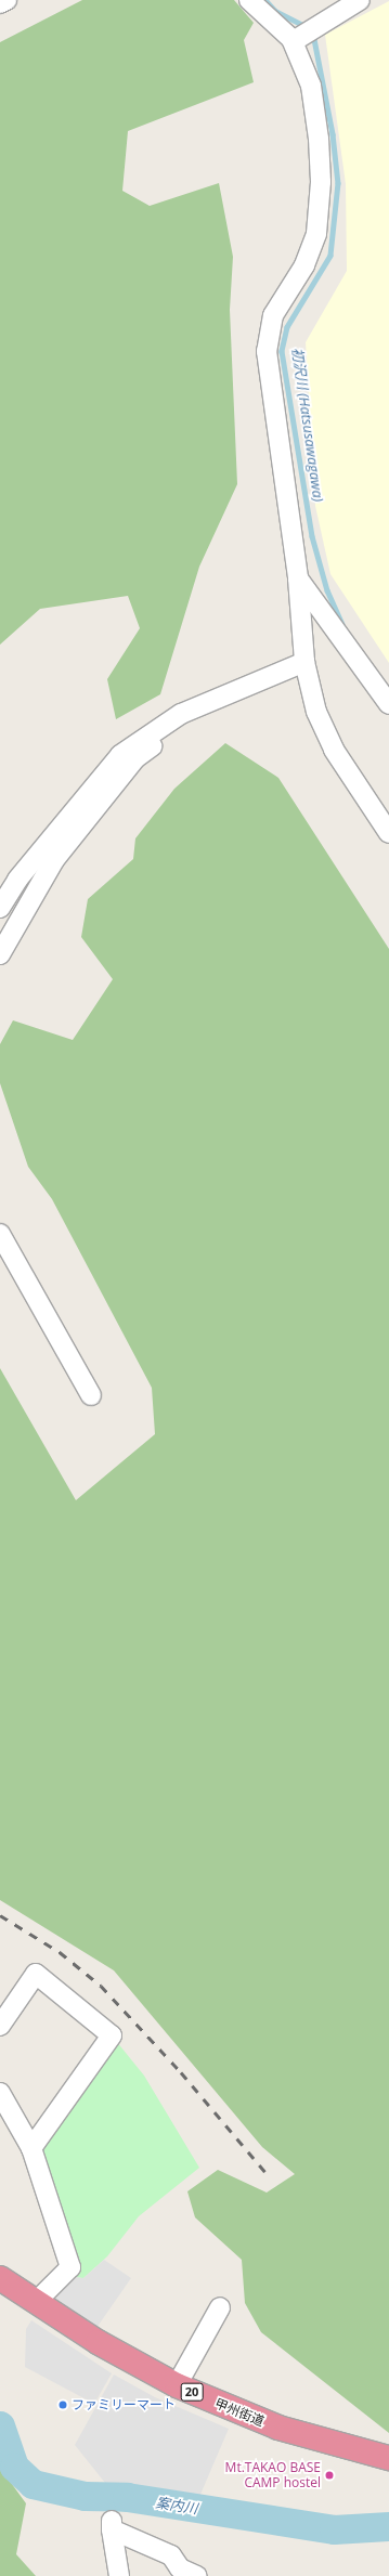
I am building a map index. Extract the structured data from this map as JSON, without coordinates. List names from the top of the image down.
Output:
{
  "streets": {
    "highway": ["20", "甲州街道"]
  },
  "water": ["初沢川 (Hatsusawagawa)", "案内川"],
  "places": ["ファミリーマート", "Mt.TAKAO BASE CAMP hostel"]
}
